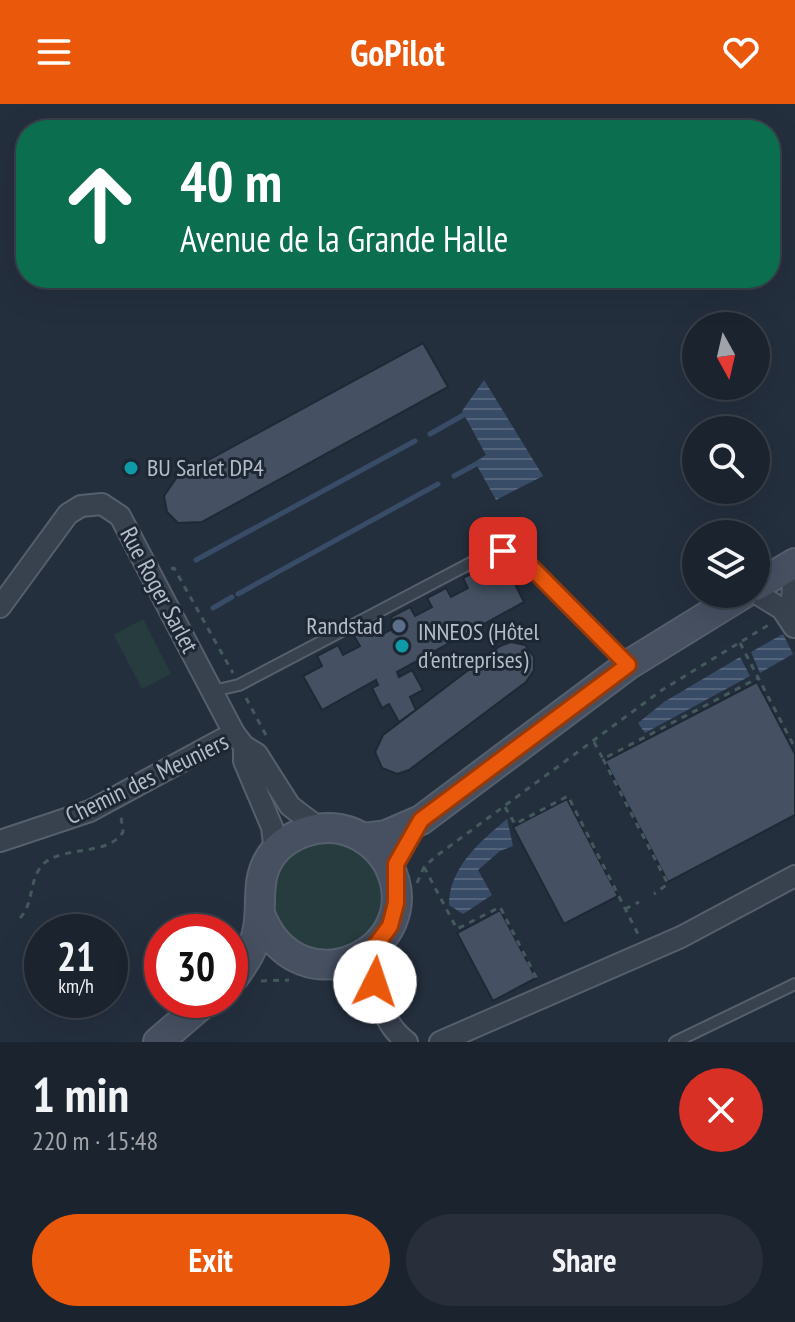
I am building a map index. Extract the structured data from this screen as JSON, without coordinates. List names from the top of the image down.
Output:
{
  "streets": {
    "street": ["Rue Roger Sarlet", "Chemin des Meuniers"]
  },
  "crossings": [
    ["Rue Roger Sarlet", "Chemin des Meuniers"]
  ],
  "places": ["BU Sarlet DP4", "Randstad", "INNEOS (Hôtel d'entreprises)"],
  "north": "bottom",
  "page": {
    "header": "GoPilot",
    "turn": ["40 m", "Avenue de la Grande Halle"],
    "speed": "21 km/h",
    "limit": "30",
    "heading": ["1 min", "220 m · 15:48"],
    "buttons": ["Exit", "Share"]
  }
}
